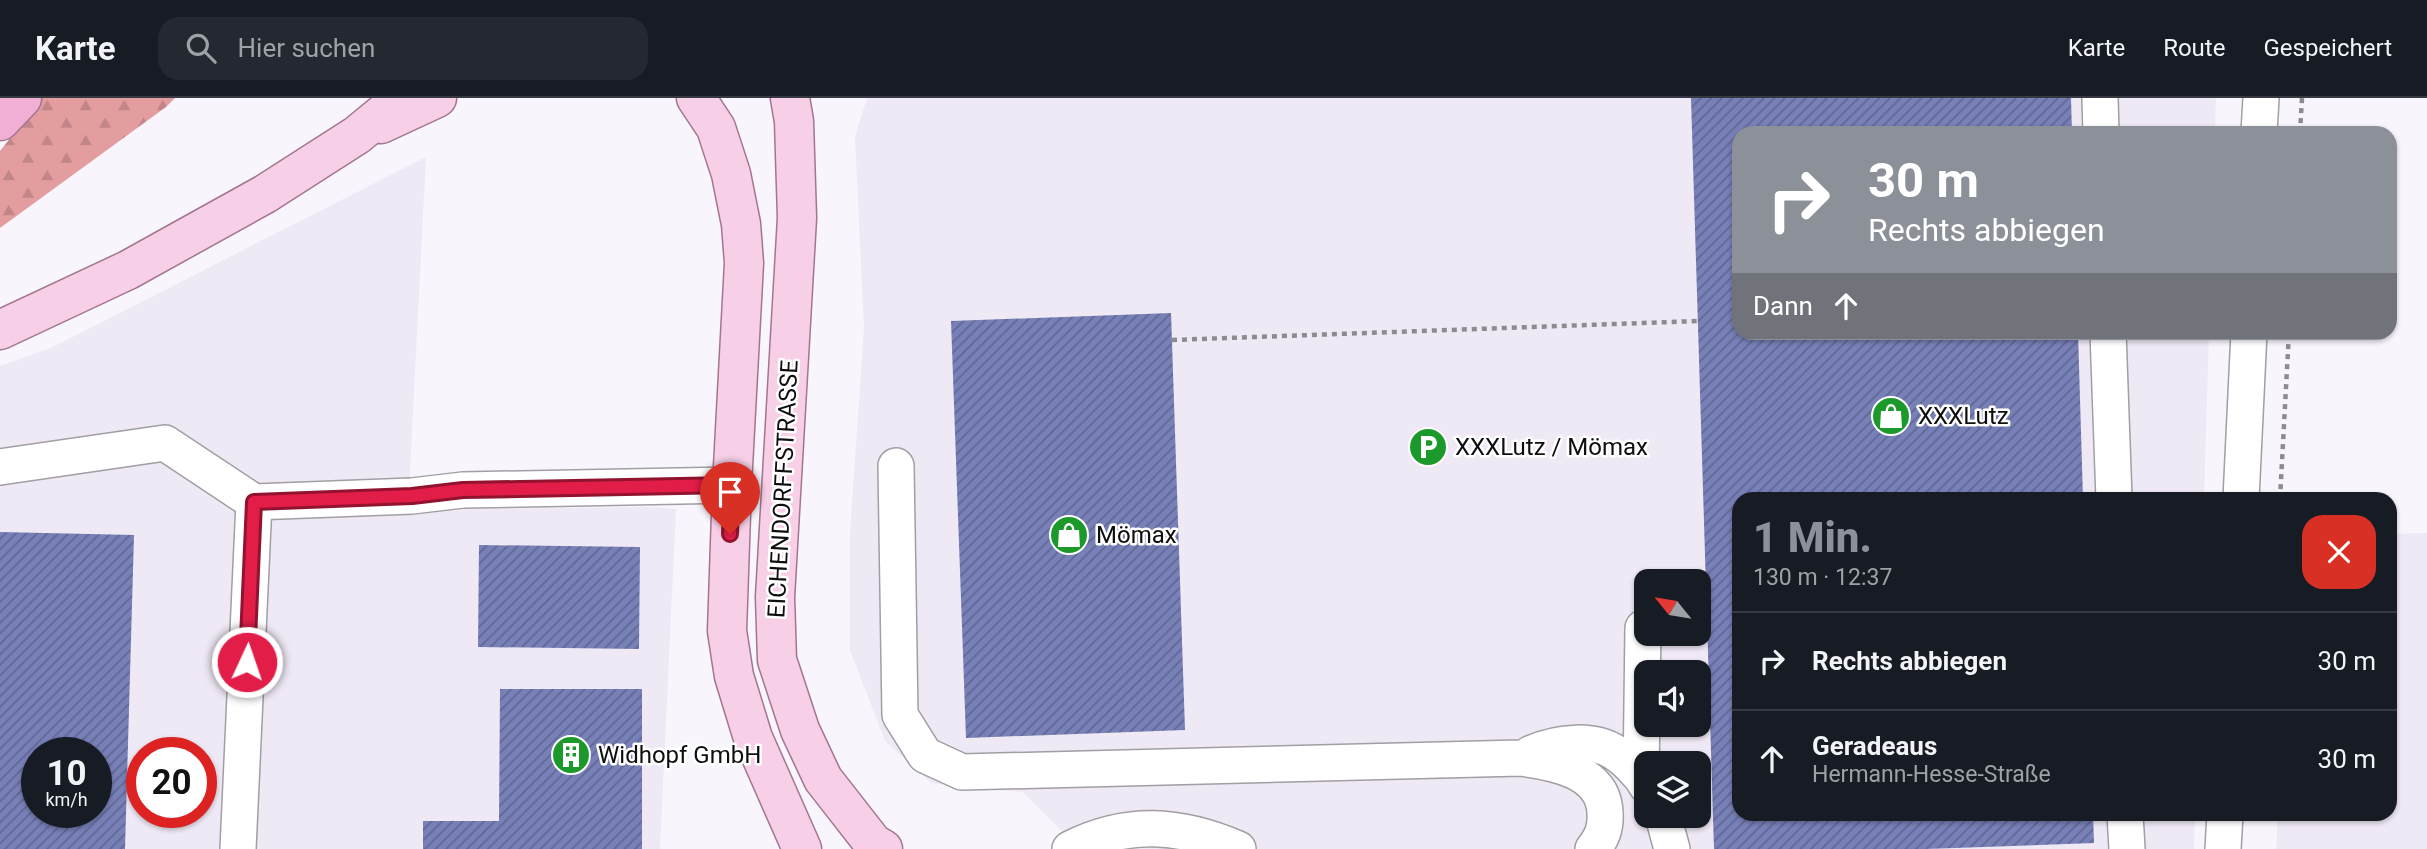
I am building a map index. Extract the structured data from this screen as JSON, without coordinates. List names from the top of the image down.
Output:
{
  "streets": {
    "main road": ["EICHENDORFFSTRASSE"]
  },
  "places": {
    "shop": ["XXXLutz", "Mömax"],
    "parking": ["XXXLutz / Mömax"],
    "building": ["Widhopf GmbH"]
  },
  "north": "top left",
  "page": {
    "header": "Karte",
    "search": "Hier suchen",
    "nav": ["Karte", "Route", "Gespeichert"],
    "turn": ["30 m", "Rechts abbiegen"],
    "then": "Dann",
    "heading": ["1 Min.", "130 m · 12:37"],
    "list": [
      {
        "name": "Rechts abbiegen",
        "value": "30 m"
      },
      {
        "name": "Geradeaus",
        "note": "Hermann-Hesse-Straße",
        "value": "30 m"
      }
    ],
    "speed": "10 km/h",
    "limit": "20"
  }
}
